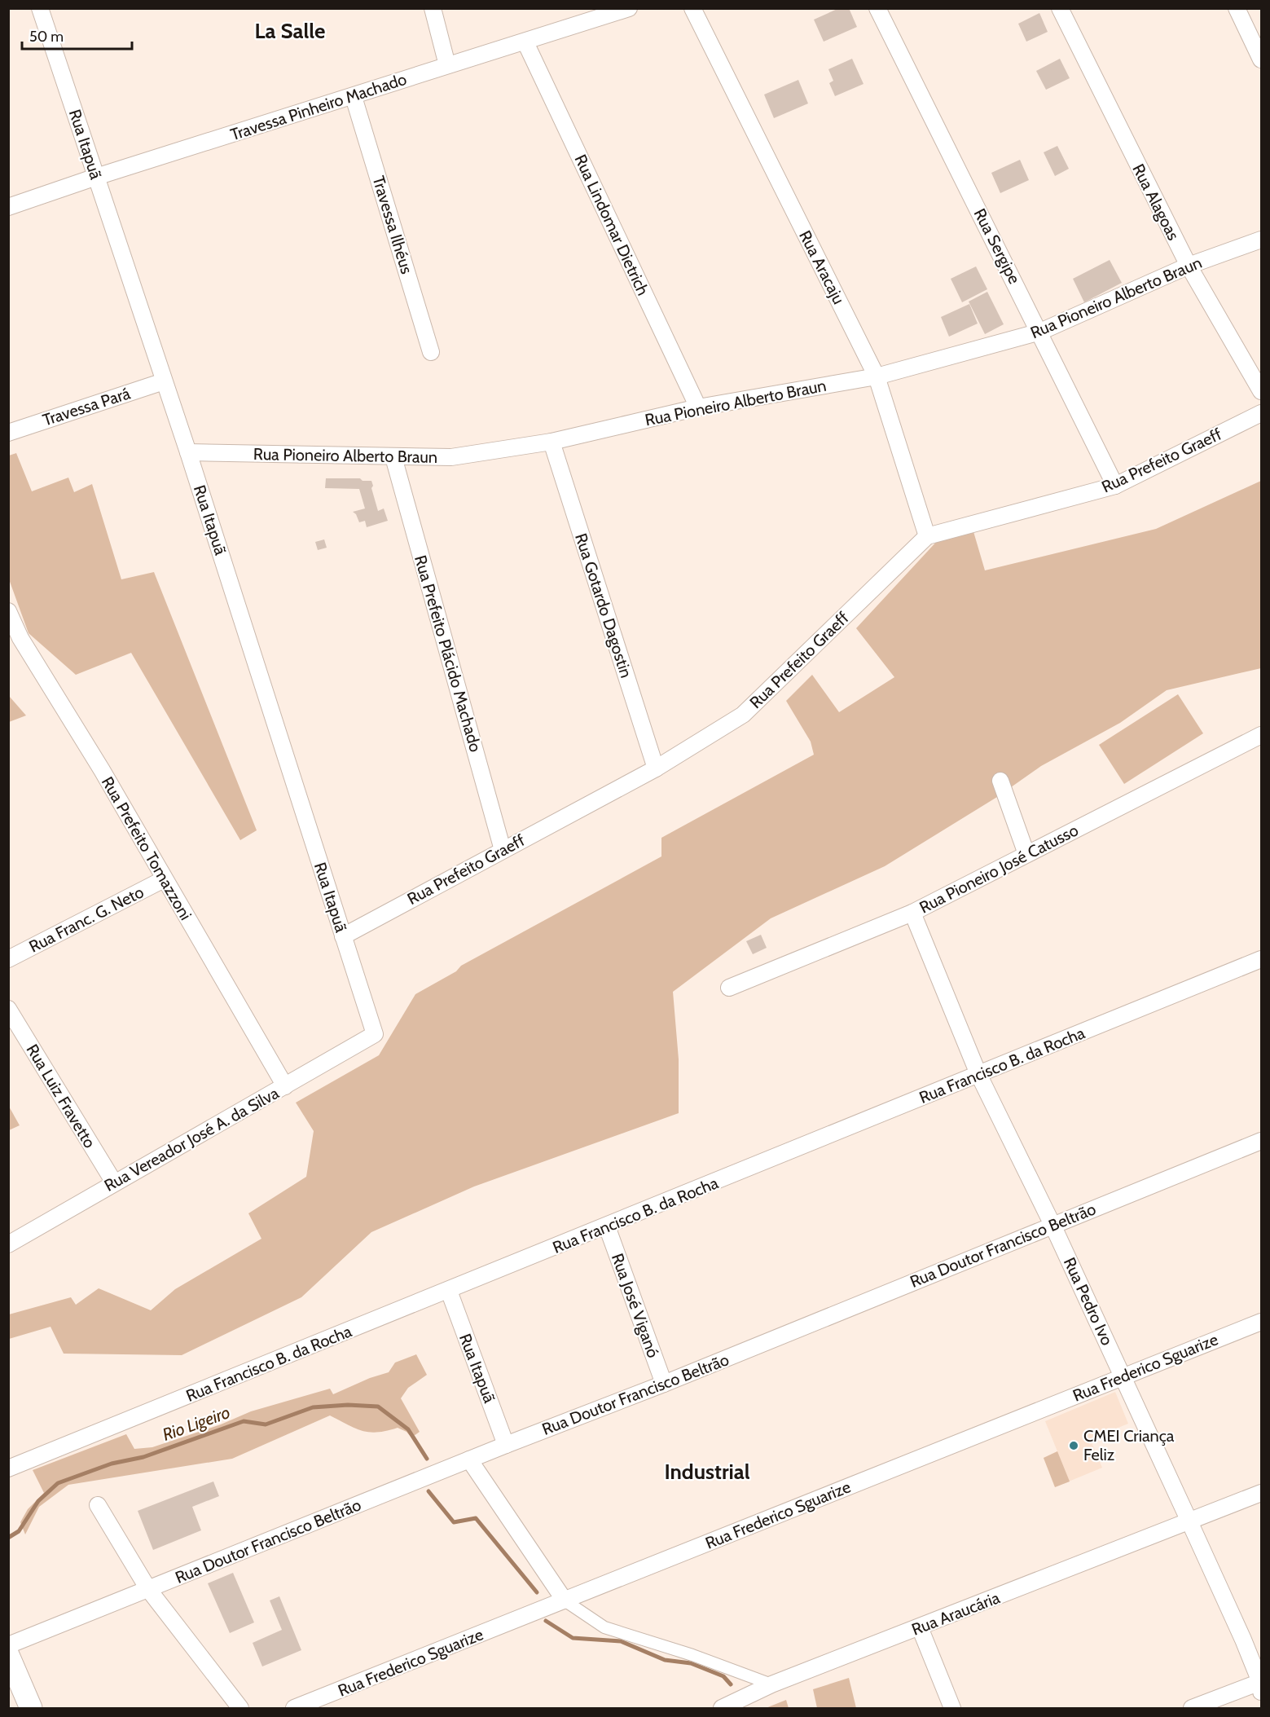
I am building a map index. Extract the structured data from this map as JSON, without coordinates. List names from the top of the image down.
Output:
{
  "streets": {
    "street": [
      "Travessa Pinheiro Machado",
      "Rua Itapuã",
      "Rua Alagoas",
      "Travessa Ilhéus",
      "Rua Lindomar Dietrich",
      "Rua Sergipe",
      "Rua Aracaju",
      "Rua Pioneiro Alberto Braun",
      "Travessa Pará",
      "Rua Prefeito Graeff",
      "Rua Gotardo Dagostin",
      "Rua Prefeito Plácido Machado",
      "Rua Prefeito Tomazzoni",
      "Rua Pioneiro José Catusso",
      "Rua Franc. G. Neto",
      "Rua Francisco B. da Rocha",
      "Rua Luiz Fravetto",
      "Rua Vereador José A. da Silva",
      "Rua Doutor Francisco Beltrão",
      "Rua Pedro Ivo",
      "Rua José Viganó",
      "Rua Frederico Sguarize",
      "Rua Araucária"
    ]
  },
  "crossings": [
    ["Travessa Pinheiro Machado", "Rua Itapuã"],
    ["Travessa Pinheiro Machado", "Travessa Ilhéus"],
    ["Travessa Pinheiro Machado", "Rua Lindomar Dietrich"],
    ["Rua Itapuã", "Rua Pioneiro Alberto Braun"],
    ["Rua Itapuã", "Travessa Pará"],
    ["Rua Itapuã", "Rua Prefeito Graeff"],
    ["Rua Itapuã", "Rua Francisco B. da Rocha"],
    ["Rua Itapuã", "Rua Vereador José A. da Silva"],
    ["Rua Itapuã", "Rua Doutor Francisco Beltrão"],
    ["Rua Alagoas", "Rua Pioneiro Alberto Braun"],
    ["Rua Lindomar Dietrich", "Rua Pioneiro Alberto Braun"],
    ["Rua Sergipe", "Rua Pioneiro Alberto Braun"],
    ["Rua Sergipe", "Rua Prefeito Graeff"],
    ["Rua Aracaju", "Rua Pioneiro Alberto Braun"],
    ["Rua Aracaju", "Rua Prefeito Graeff"],
    ["Rua Pioneiro Alberto Braun", "Rua Gotardo Dagostin"],
    ["Rua Pioneiro Alberto Braun", "Rua Prefeito Plácido Machado"],
    ["Rua Prefeito Graeff", "Rua Gotardo Dagostin"],
    ["Rua Prefeito Graeff", "Rua Prefeito Plácido Machado"],
    ["Rua Prefeito Tomazzoni", "Rua Franc. G. Neto"],
    ["Rua Prefeito Tomazzoni", "Rua Vereador José A. da Silva"],
    ["Rua Pioneiro José Catusso", "Rua Pedro Ivo"],
    ["Rua Francisco B. da Rocha", "Rua Pedro Ivo"],
    ["Rua Francisco B. da Rocha", "Rua José Viganó"],
    ["Rua Luiz Fravetto", "Rua Vereador José A. da Silva"],
    ["Rua Doutor Francisco Beltrão", "Rua Pedro Ivo"],
    ["Rua Doutor Francisco Beltrão", "Rua José Viganó"],
    ["Rua Pedro Ivo", "Rua Frederico Sguarize"],
    ["Rua Pedro Ivo", "Rua Araucária"]
  ],
  "districts": ["La Salle", "Industrial"],
  "water": ["Rio Ligeiro"],
  "places": ["CMEI Criança Feliz"],
  "scale_bar": "50 m"
}
